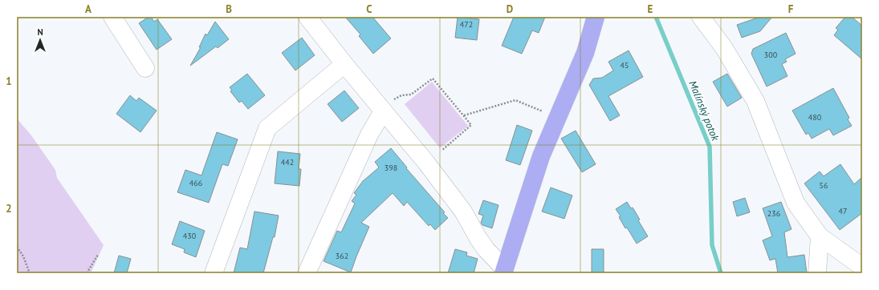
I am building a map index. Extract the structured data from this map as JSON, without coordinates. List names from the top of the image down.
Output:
{
  "water": ["Malínský potok"],
  "house_numbers": [
    "472",
    "300",
    "45",
    "480",
    "442",
    "398",
    "466",
    "56",
    "47",
    "236",
    "430",
    "362"
  ],
  "north": "top",
  "grid": {
    "columns": [
      "A",
      "B",
      "C",
      "D",
      "E",
      "F"
    ],
    "rows": ["1", "2"]
  }
}
